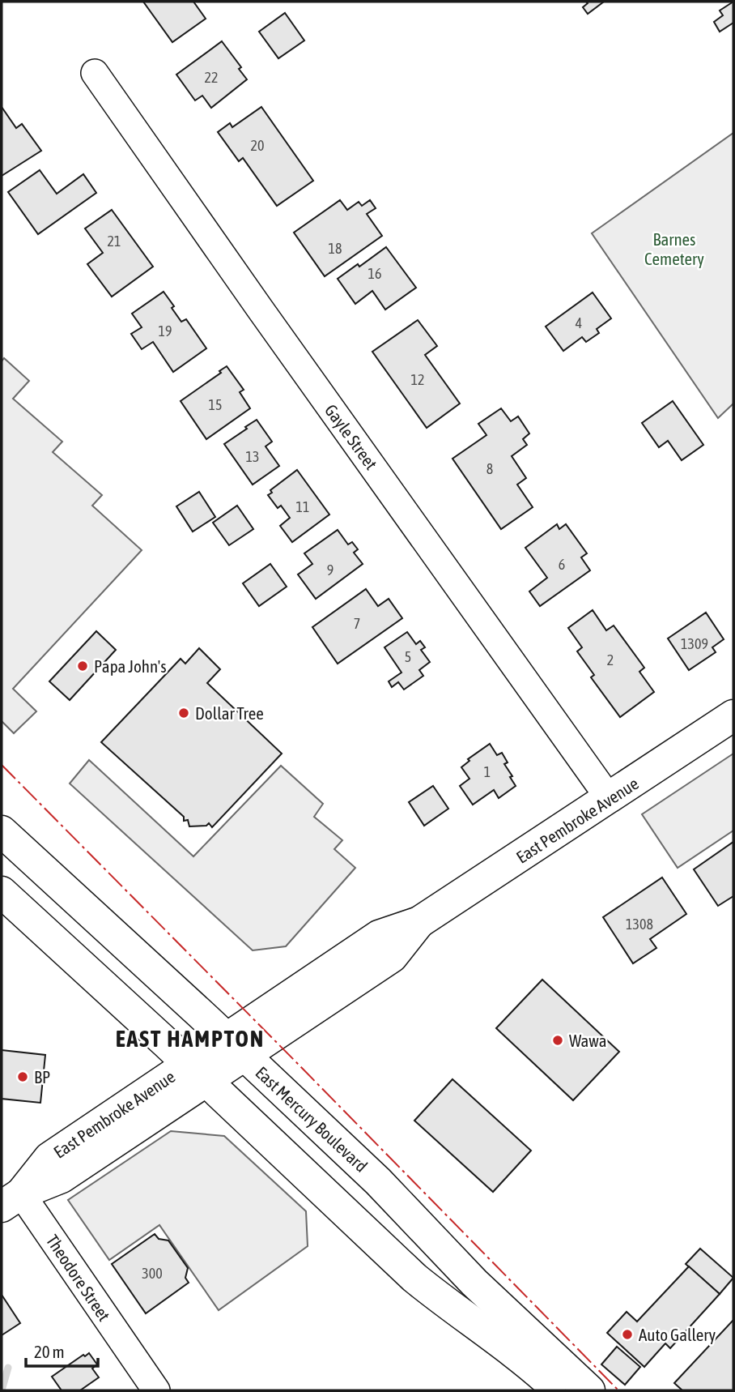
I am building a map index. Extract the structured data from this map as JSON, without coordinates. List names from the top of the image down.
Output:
{
  "streets": {
    "main road": ["East Pembroke Avenue", "East Mercury Boulevard"],
    "street": ["Gayle Street", "Theodore Street"]
  },
  "crossings": [
    ["Gayle Street", "East Pembroke Avenue"],
    ["East Pembroke Avenue", "East Mercury Boulevard"],
    ["East Pembroke Avenue", "Theodore Street"]
  ],
  "districts": ["EAST HAMPTON"],
  "parks": ["Barnes Cemetery"],
  "places": [
    "Papa John's",
    "Dollar Tree",
    "Wawa",
    "BP",
    "Auto Gallery"
  ],
  "house_numbers": [
    "22",
    "20",
    "21",
    "18",
    "16",
    "4",
    "19",
    "12",
    "15",
    "13",
    "8",
    "11",
    "6",
    "9",
    "7",
    "1309",
    "5",
    "2",
    "1",
    "1308",
    "300"
  ],
  "scale_bar": "20 m"
}
